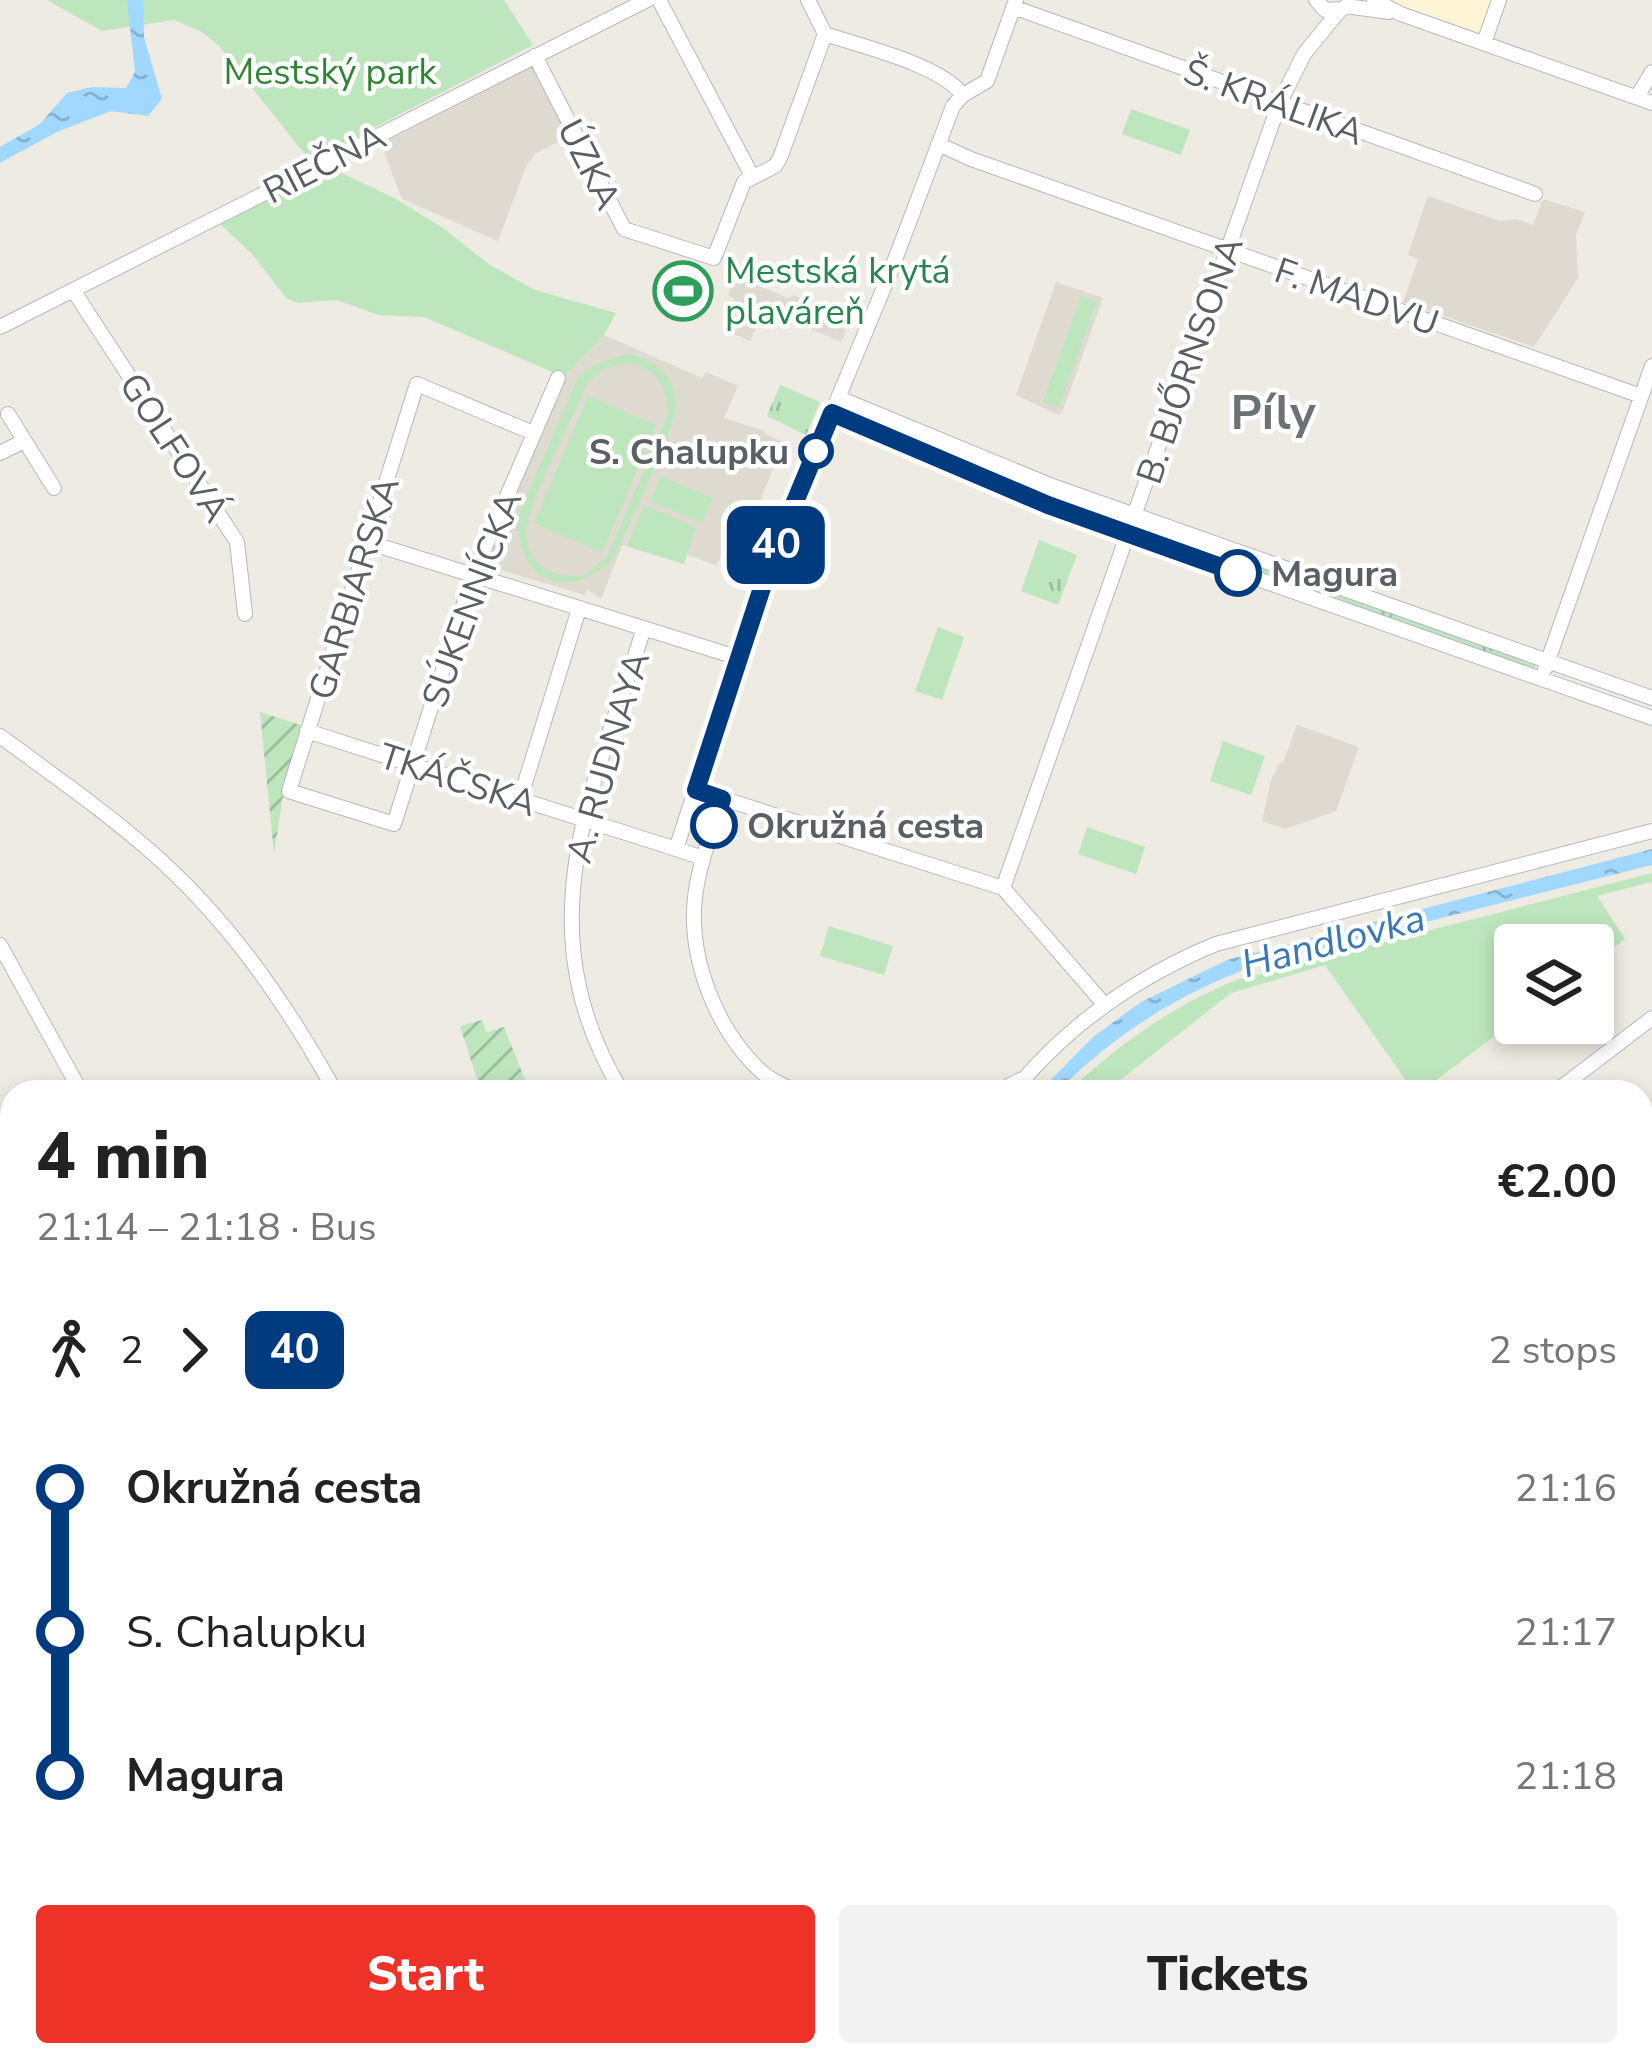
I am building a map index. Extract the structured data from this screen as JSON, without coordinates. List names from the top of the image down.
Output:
{
  "streets": {
    "street": [
      "Š. KRÁLIKA",
      "RIEČNA",
      "ÚZKA",
      "F. MADVU",
      "B. BJŐRNSONA",
      "GOLFOVÁ",
      "GARBIARSKA",
      "SÚKENNÍCKA",
      "A. RUDNAYA",
      "TKÁČSKA"
    ]
  },
  "crossings": [
    ["Š. KRÁLIKA", "B. BJŐRNSONA"],
    ["RIEČNA", "ÚZKA"],
    ["RIEČNA", "GOLFOVÁ"],
    ["F. MADVU", "B. BJŐRNSONA"],
    ["GARBIARSKA", "SÚKENNÍCKA"],
    ["GARBIARSKA", "TKÁČSKA"],
    ["SÚKENNÍCKA", "TKÁČSKA"],
    ["A. RUDNAYA", "TKÁČSKA"]
  ],
  "districts": ["Píly"],
  "water": ["Handlovka"],
  "parks": ["Mestský park"],
  "places": {
    "sports": ["Mestská krytá plaváreň"],
    "other": ["S. Chalupku", "Magura", "Okružná cesta"]
  },
  "lines": ["bus line 40"],
  "page": {
    "on_map": "40",
    "heading": ["4 min", "21:14 – 21:18 · Bus", "€2.00"],
    "legs": ["2", "40", "2 stops"],
    "list": [
      {
        "name": "Okružná cesta",
        "value": "21:16"
      },
      {
        "name": "S. Chalupku",
        "value": "21:17"
      },
      {
        "name": "Magura",
        "value": "21:18"
      }
    ],
    "buttons": ["Start", "Tickets"]
  }
}
